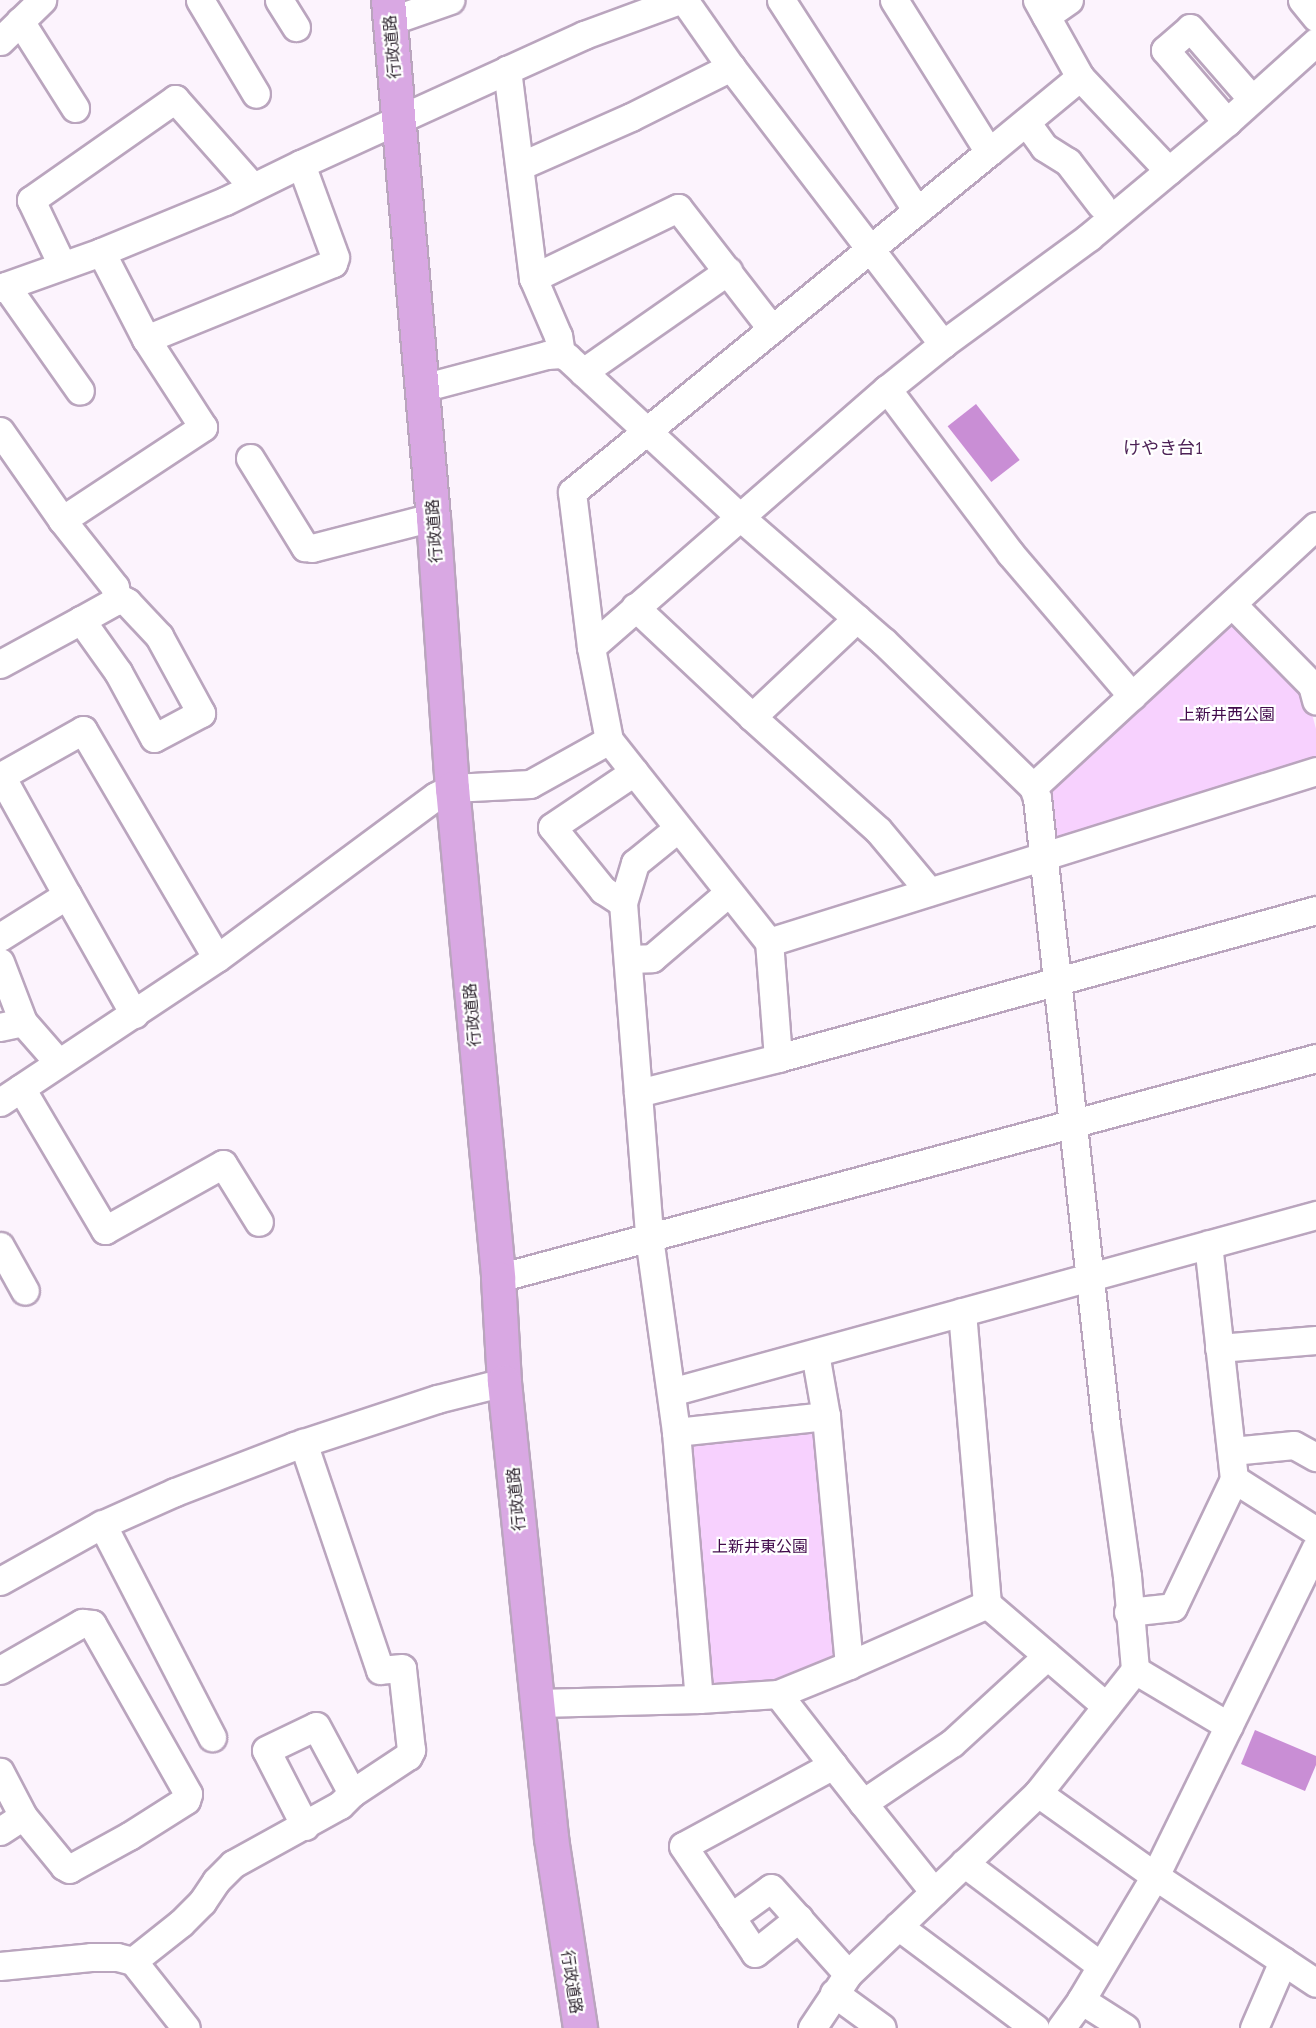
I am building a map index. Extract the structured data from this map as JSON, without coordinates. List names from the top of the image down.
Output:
{
  "streets": {
    "highway": ["行政道路"]
  },
  "districts": ["けやき台1"],
  "parks": ["上新井西公園", "上新井東公園"]
}
